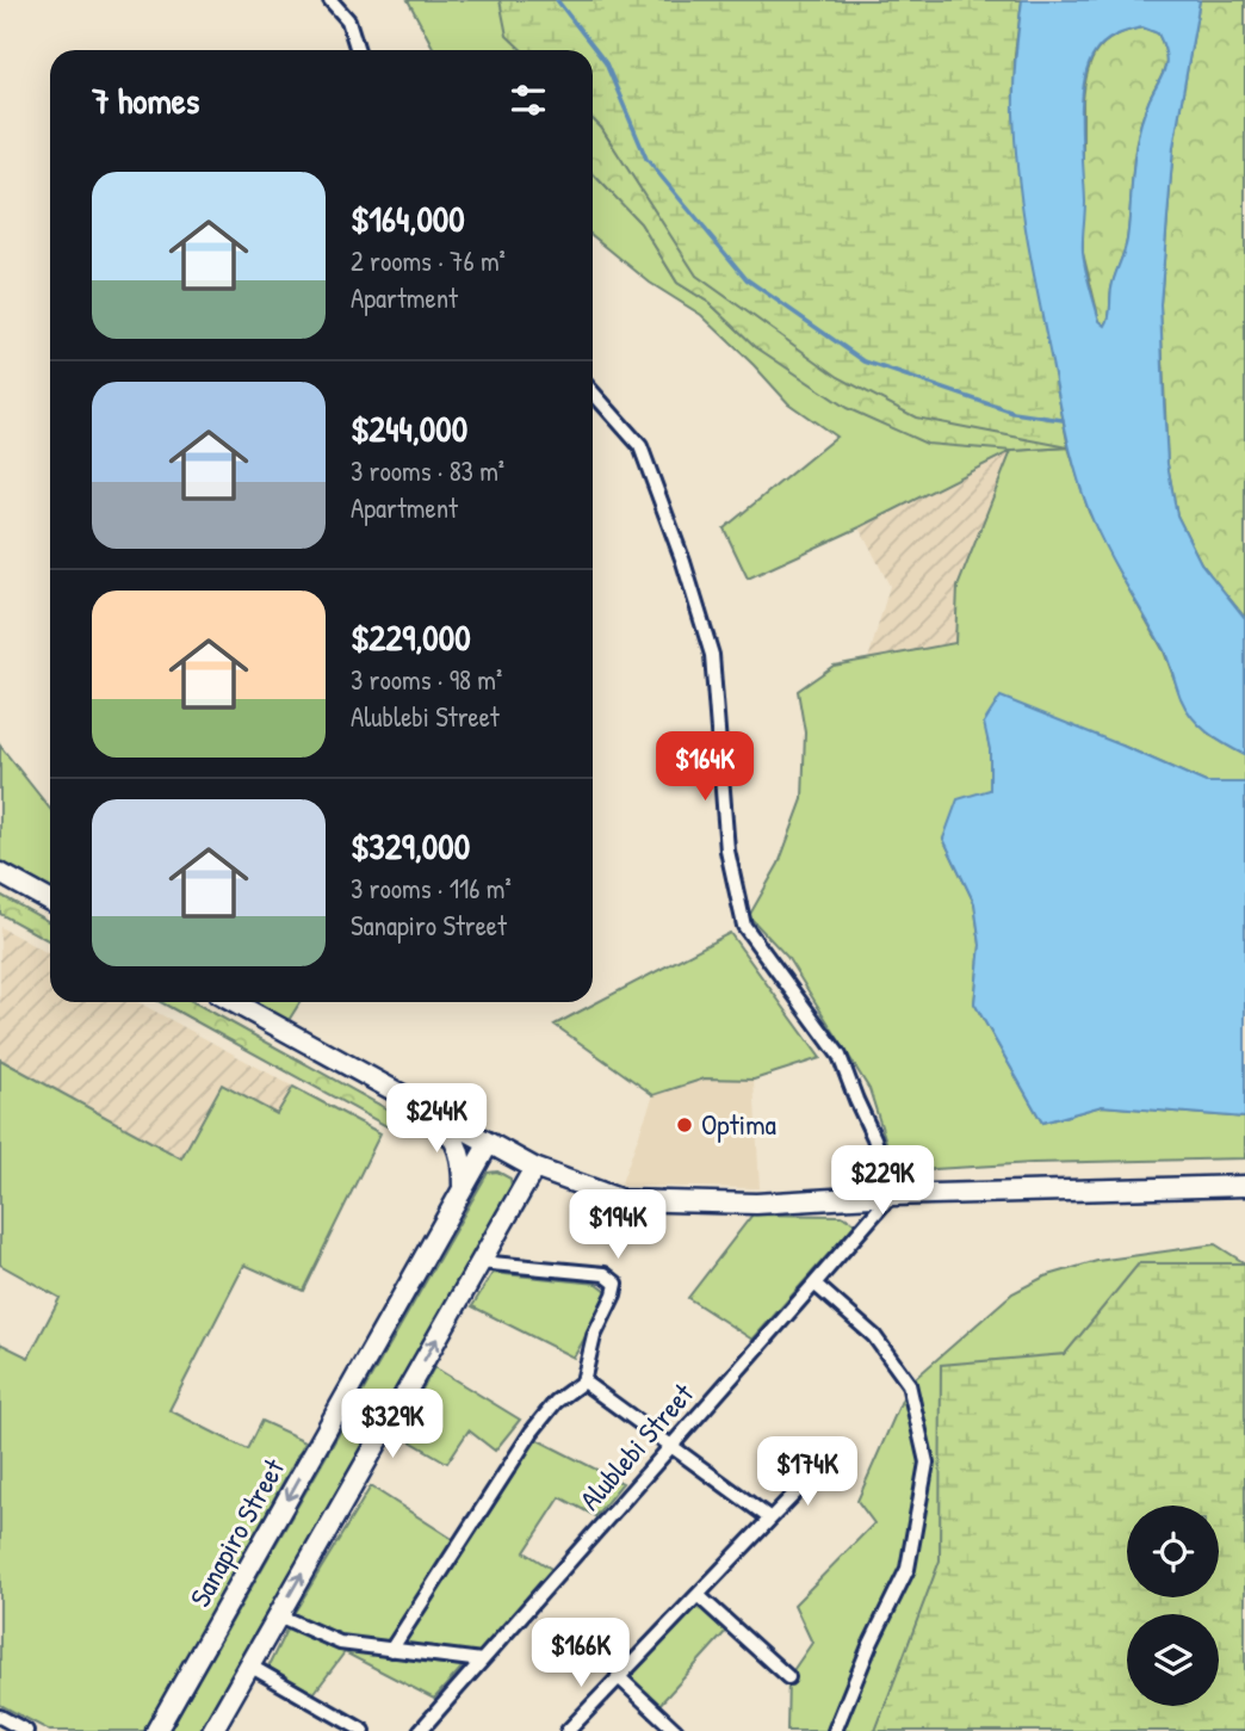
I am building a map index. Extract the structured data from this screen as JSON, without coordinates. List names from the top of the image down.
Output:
{
  "streets": {
    "main road": ["Sanapiro Street"],
    "street": ["Alublebi Street"]
  },
  "places": ["Optima"],
  "page": {
    "heading": "7 homes",
    "list": [
      {
        "name": "$164,000",
        "note": "2 rooms · 76 m² · Apartment"
      },
      {
        "name": "$244,000",
        "note": "3 rooms · 83 m² · Apartment"
      },
      {
        "name": "$229,000",
        "note": "3 rooms · 98 m² · Alublebi Street"
      },
      {
        "name": "$329,000",
        "note": "3 rooms · 116 m² · Sanapiro Street"
      }
    ],
    "price": [
      "$164K",
      "$244K",
      "$229K",
      "$194K",
      "$329K",
      "$174K",
      "$166K"
    ]
  }
}
